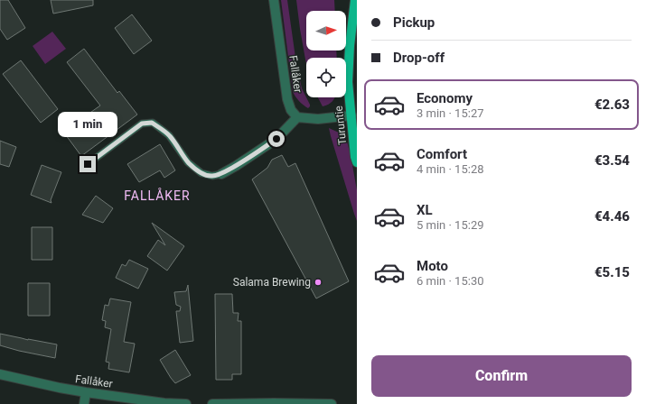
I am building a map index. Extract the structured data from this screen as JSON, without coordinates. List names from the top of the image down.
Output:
{
  "streets": {
    "main road": ["Turuntie"],
    "street": ["Fallåker"]
  },
  "districts": ["FALLÅKER"],
  "places": ["Salama Brewing"],
  "north": "right",
  "page": {
    "banner": ["Pickup", "Drop-off"],
    "list": [
      {
        "name": "Economy",
        "note": "3 min · 15:27",
        "value": "€2.63"
      },
      {
        "name": "Comfort",
        "note": "4 min · 15:28",
        "value": "€3.54"
      },
      {
        "name": "XL",
        "note": "5 min · 15:29",
        "value": "€4.46"
      },
      {
        "name": "Moto",
        "note": "6 min · 15:30",
        "value": "€5.15"
      }
    ],
    "bubble": "1 min",
    "buttons": "Confirm"
  }
}
